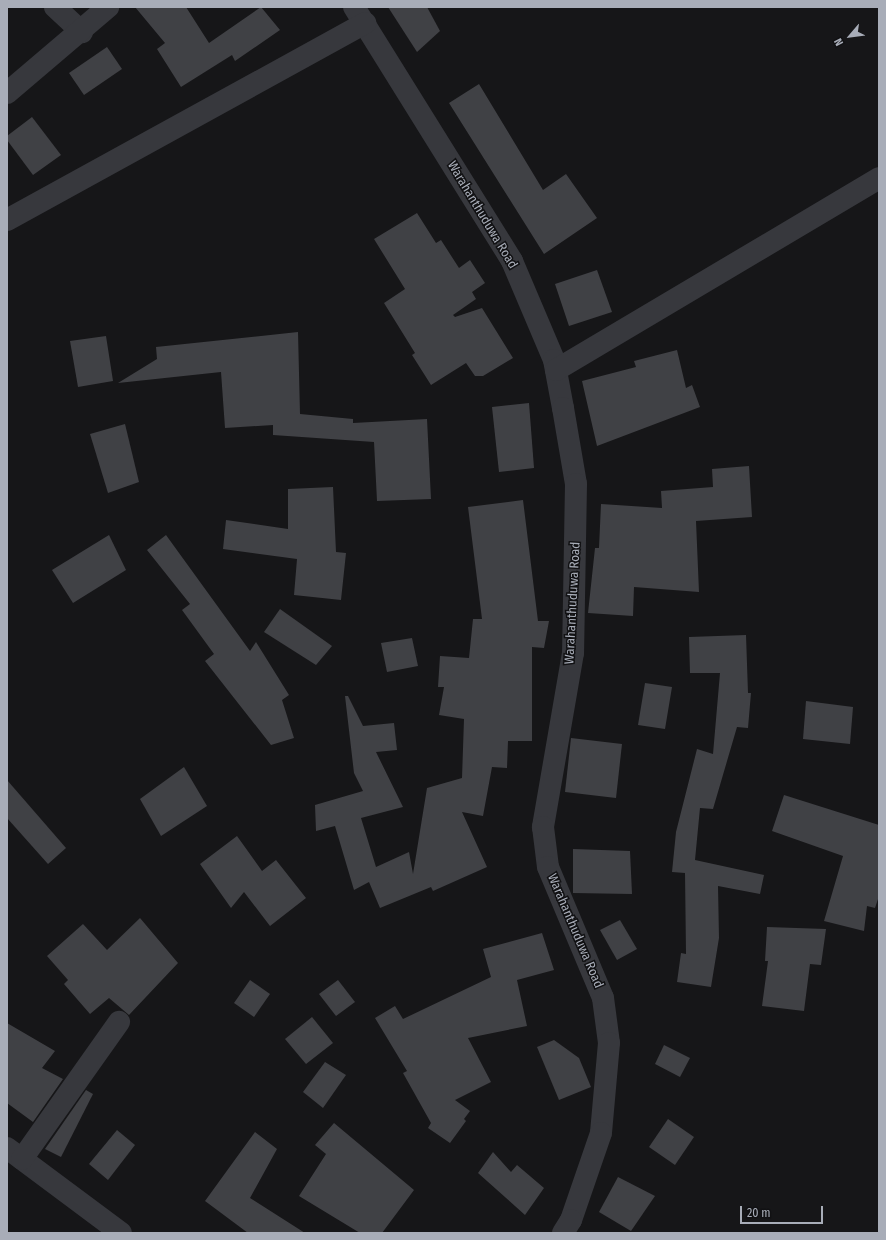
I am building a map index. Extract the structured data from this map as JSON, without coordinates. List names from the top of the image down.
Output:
{
  "streets": {
    "street": ["Warahanthuduwa Road"]
  },
  "scale_bar": "20 m",
  "north": "bottom left"
}
